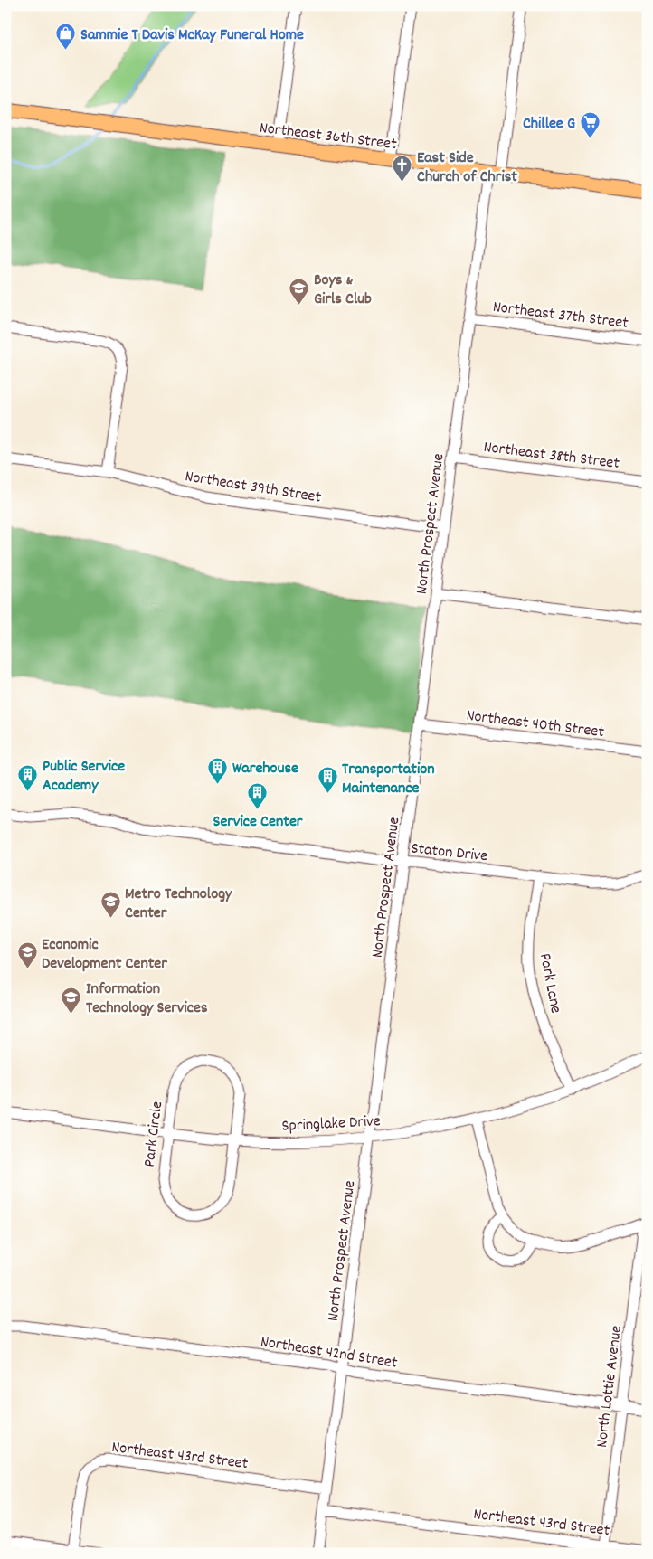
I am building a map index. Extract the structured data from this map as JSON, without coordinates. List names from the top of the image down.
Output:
{
  "streets": {
    "main road": ["Northeast 36th Street"],
    "street": [
      "Northeast 37th Street",
      "Northeast 38th Street",
      "Northeast 39th Street",
      "North Prospect Avenue",
      "Northeast 40th Street",
      "Staton Drive",
      "Park Lane",
      "Springlake Drive",
      "Park Circle",
      "Northeast 42nd Street",
      "North Lottie Avenue",
      "Northeast 43rd Street"
    ]
  },
  "crossings": [
    ["Northeast 36th Street", "North Prospect Avenue"],
    ["Northeast 37th Street", "North Prospect Avenue"],
    ["Northeast 38th Street", "North Prospect Avenue"],
    ["Northeast 39th Street", "North Prospect Avenue"],
    ["North Prospect Avenue", "Northeast 40th Street"],
    ["North Prospect Avenue", "Staton Drive"],
    ["North Prospect Avenue", "Springlake Drive"],
    ["North Prospect Avenue", "Northeast 42nd Street"],
    ["North Prospect Avenue", "Northeast 43rd Street"],
    ["Staton Drive", "Park Lane"],
    ["Park Lane", "Springlake Drive"],
    ["Springlake Drive", "Park Circle"],
    ["Northeast 42nd Street", "North Lottie Avenue"],
    ["North Lottie Avenue", "Northeast 43rd Street"]
  ],
  "places": {
    "shop": ["Sammie T Davis McKay Funeral Home"],
    "supermarket": ["Chillee G"],
    "church": ["East Side Church of Christ"],
    "school or university": [
      "Boys & Girls Club",
      "Metro Technology Center",
      "Economic Development Center",
      "Information Technology Services"
    ],
    "building": [
      "Warehouse",
      "Public Service Academy",
      "Transportation Maintenance",
      "Service Center"
    ]
  }
}
